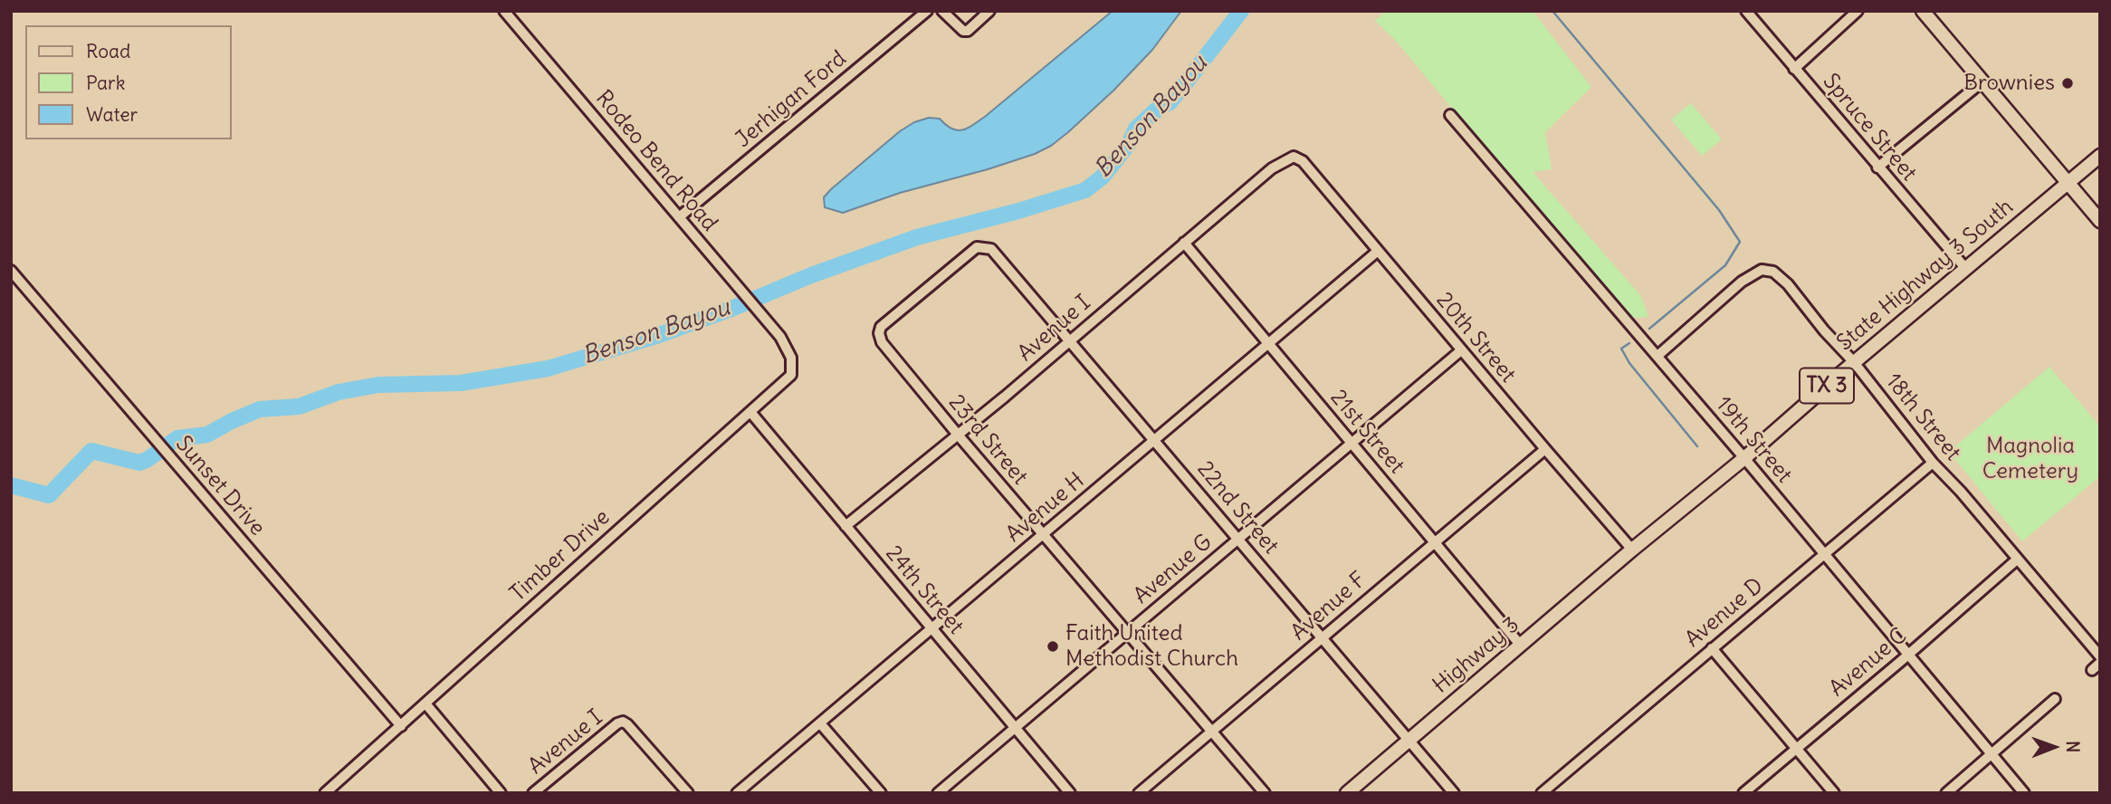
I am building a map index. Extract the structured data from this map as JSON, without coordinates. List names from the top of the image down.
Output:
{
  "streets": {
    "main road": ["State Highway 3 South", "TX 3", "Highway 3"],
    "street": [
      "Jerhigan Ford",
      "Spruce Street",
      "Rodeo Bend Road",
      "Avenue I",
      "20th Street",
      "18th Street",
      "21st Street",
      "23rd Street",
      "19th Street",
      "Sunset Drive",
      "Avenue H",
      "22nd Street",
      "Timber Drive",
      "Avenue G",
      "24th Street",
      "Avenue F",
      "Avenue D",
      "Avenue C"
    ]
  },
  "crossings": [
    ["Jerhigan Ford", "Rodeo Bend Road"],
    ["Spruce Street", "State Highway 3 South"],
    ["Rodeo Bend Road", "Timber Drive"],
    ["State Highway 3 South", "20th Street"],
    ["State Highway 3 South", "18th Street"],
    ["State Highway 3 South", "19th Street"],
    ["State Highway 3 South", "Highway 3"],
    ["Avenue I", "20th Street"],
    ["Avenue I", "21st Street"],
    ["Avenue I", "23rd Street"],
    ["Avenue I", "22nd Street"],
    ["Avenue I", "24th Street"],
    ["20th Street", "Avenue H"],
    ["20th Street", "Avenue G"],
    ["20th Street", "Avenue F"],
    ["20th Street", "Highway 3"],
    ["18th Street", "19th Street"],
    ["18th Street", "Avenue D"],
    ["18th Street", "Avenue C"],
    ["21st Street", "Avenue H"],
    ["21st Street", "Avenue G"],
    ["21st Street", "Avenue F"],
    ["21st Street", "Highway 3"],
    ["23rd Street", "Avenue H"],
    ["23rd Street", "22nd Street"],
    ["23rd Street", "Avenue G"],
    ["23rd Street", "Avenue F"],
    ["19th Street", "Avenue D"],
    ["19th Street", "Avenue C"],
    ["Sunset Drive", "Timber Drive"],
    ["Avenue H", "22nd Street"],
    ["Avenue H", "24th Street"],
    ["22nd Street", "Avenue G"],
    ["22nd Street", "Avenue F"],
    ["22nd Street", "Highway 3"],
    ["Timber Drive", "24th Street"],
    ["Avenue G", "24th Street"]
  ],
  "water": ["Benson Bayou"],
  "parks": ["Magnolia Cemetery"],
  "places": ["Brownies", "Faith United Methodist Church"],
  "legend": ["Road", "Park", "Water"],
  "north": "right"
}
